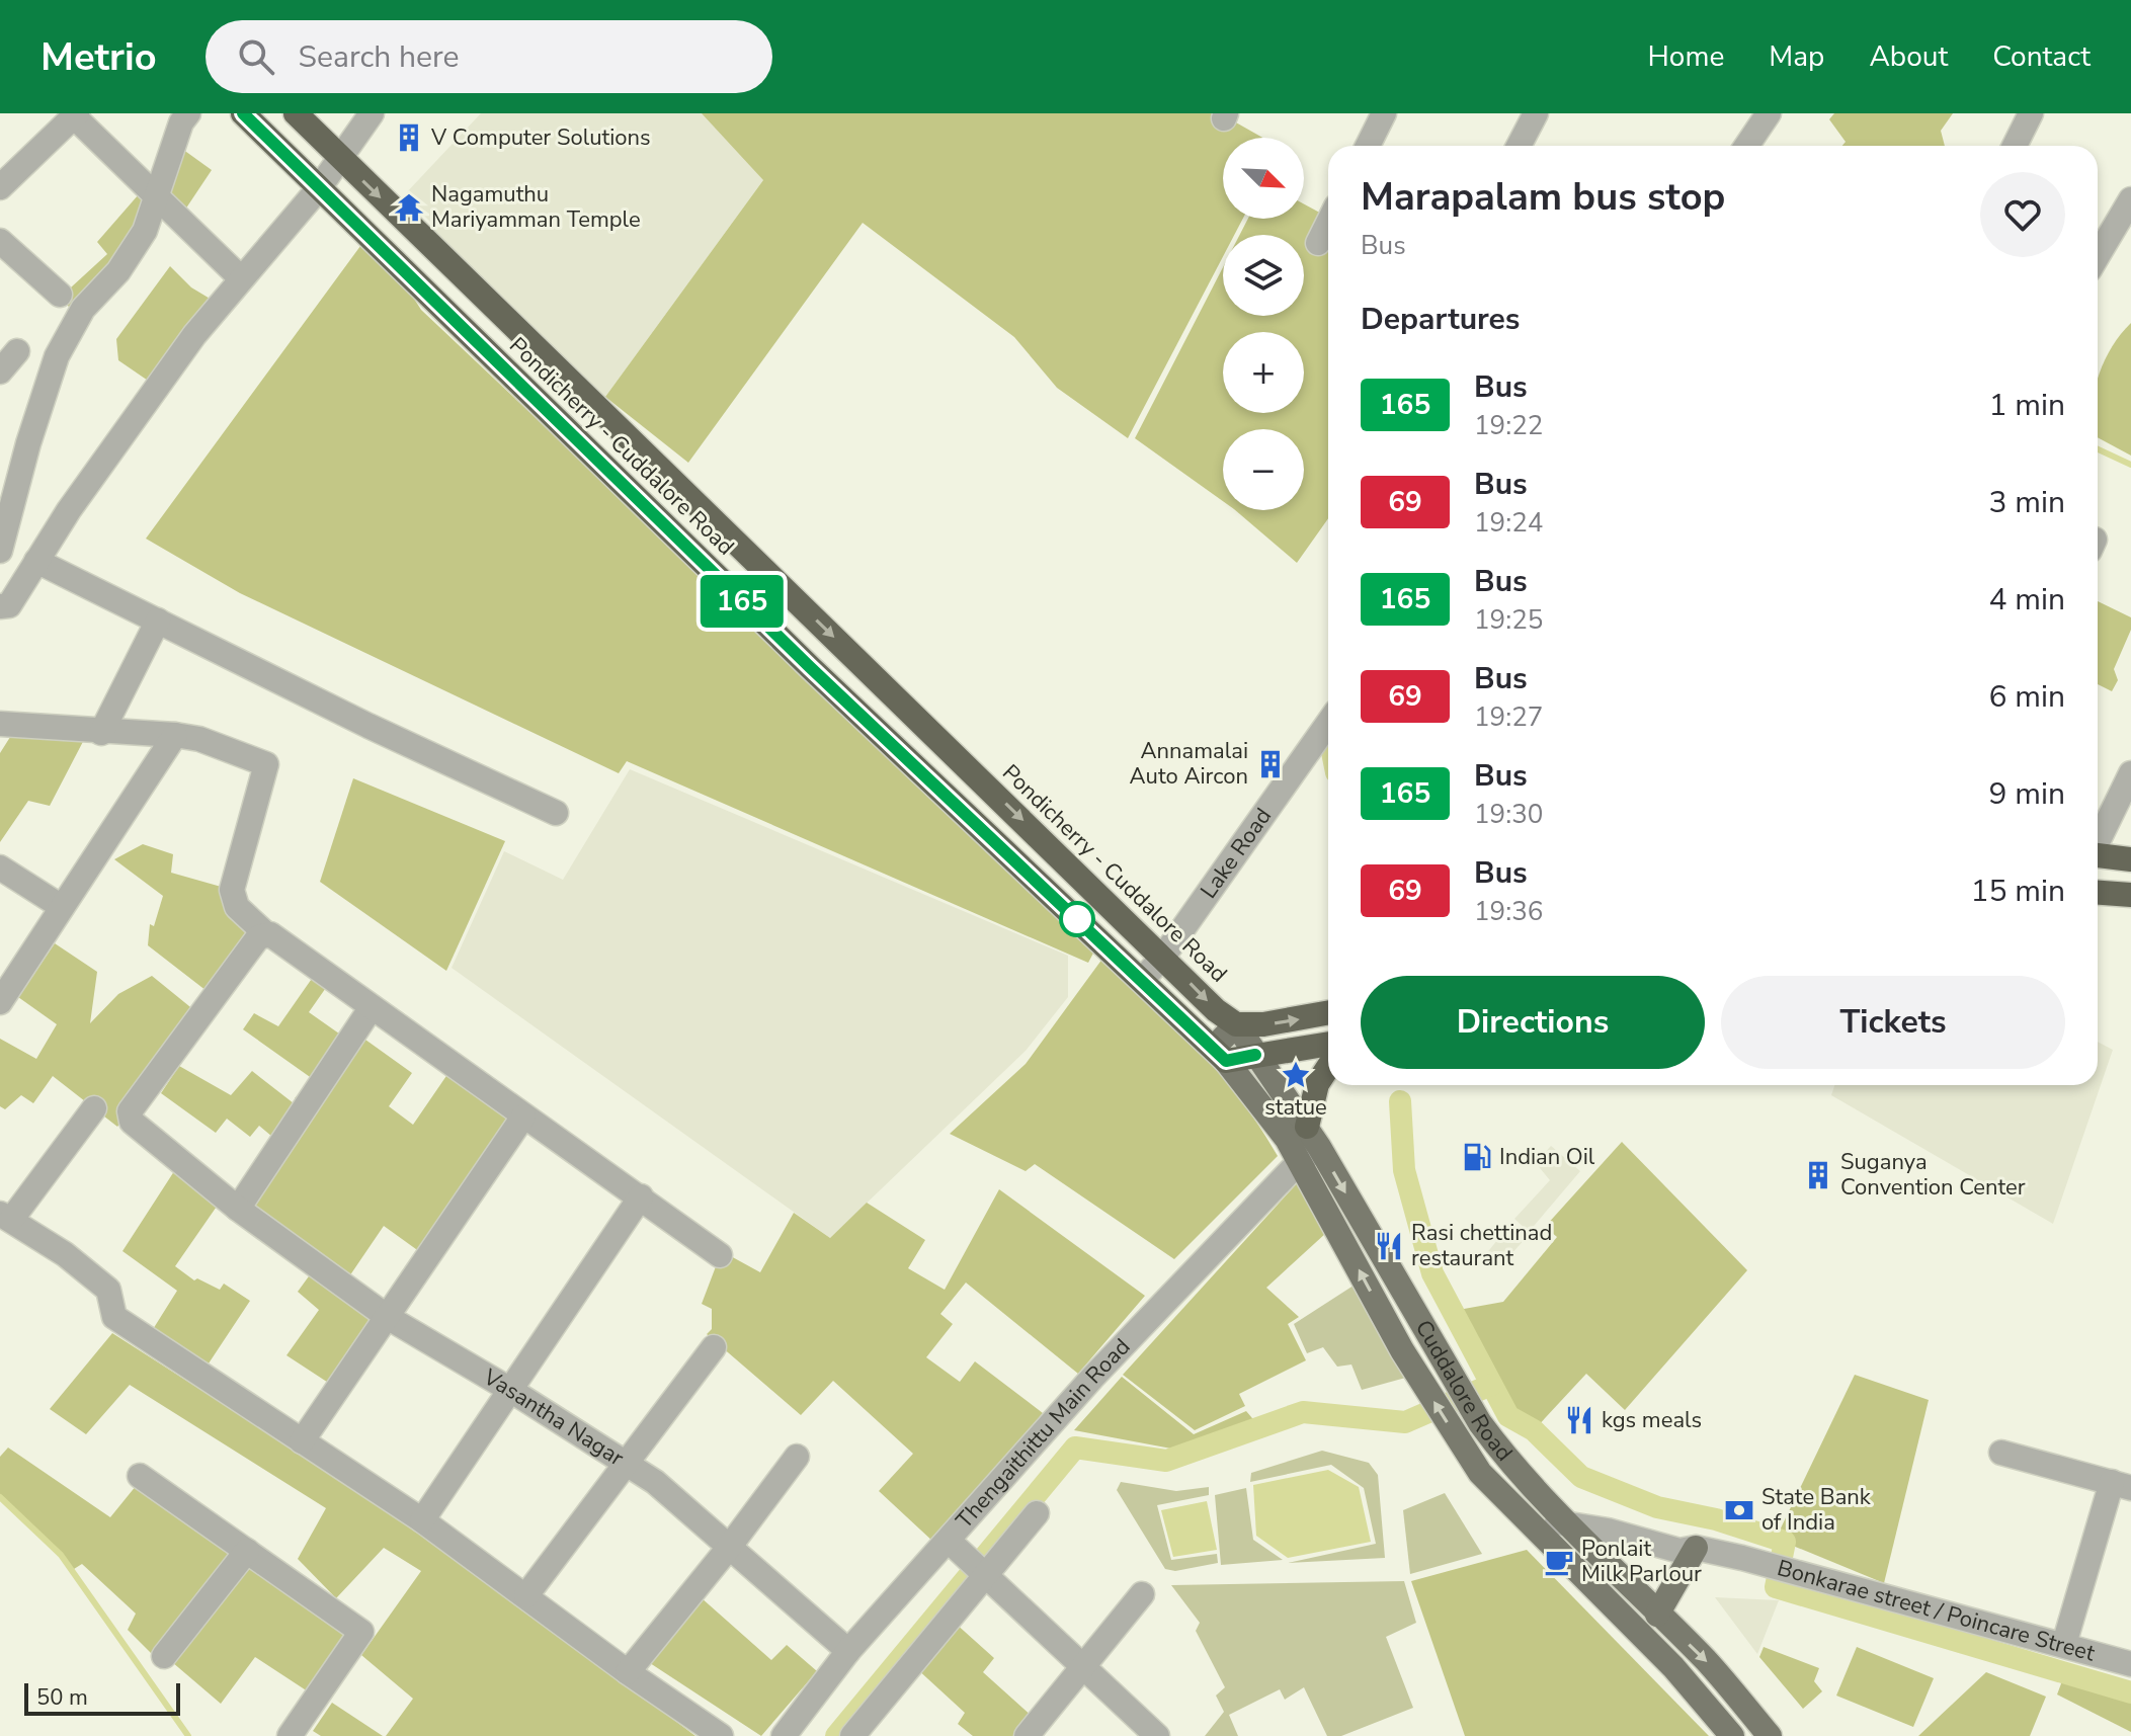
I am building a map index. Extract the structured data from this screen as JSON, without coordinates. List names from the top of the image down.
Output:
{
  "streets": {
    "highway": ["Pondicherry - Cuddalore Road"],
    "main road": ["Cuddalore Road"],
    "street": [
      "Lake Road",
      "Vasantha Nagar",
      "Thengaithittu Main Road",
      "Bonkarae street / Poincare Street"
    ]
  },
  "crossings": [
    ["Pondicherry - Cuddalore Road", "Lake Road"],
    ["Pondicherry - Cuddalore Road", "Cuddalore Road"],
    ["Cuddalore Road", "Thengaithittu Main Road"],
    ["Vasantha Nagar", "Thengaithittu Main Road"]
  ],
  "places": {
    "building": ["V Computer Solutions", "Annamalai Auto Aircon", "Suganya Convention Center"],
    "temple": ["Nagamuthu Mariyamman Temple"],
    "place": ["statue"],
    "fuel station": ["Indian Oil"],
    "restaurant": ["Rasi chettinad restaurant", "kgs meals"],
    "bank": ["State Bank of India"],
    "cafe": ["Ponlait Milk Parlour"]
  },
  "lines": ["bus line 165"],
  "scale_bar": "50 m",
  "north": "bottom right",
  "page": {
    "header": "Metrio",
    "search": "Search here",
    "nav": [
      "Home",
      "Map",
      "About",
      "Contact"
    ],
    "on_map": "165",
    "map_buttons": ["+", "−"],
    "heading": [
      ["Marapalam bus stop", "Bus"],
      "Departures"
    ],
    "list": [
      {
        "mark": "165",
        "name": "Bus",
        "note": "19:22",
        "value": "1 min"
      },
      {
        "mark": "69",
        "name": "Bus",
        "note": "19:24",
        "value": "3 min"
      },
      {
        "mark": "165",
        "name": "Bus",
        "note": "19:25",
        "value": "4 min"
      },
      {
        "mark": "69",
        "name": "Bus",
        "note": "19:27",
        "value": "6 min"
      },
      {
        "mark": "165",
        "name": "Bus",
        "note": "19:30",
        "value": "9 min"
      },
      {
        "mark": "69",
        "name": "Bus",
        "note": "19:36",
        "value": "15 min"
      }
    ],
    "buttons": ["Directions", "Tickets"],
    "scale": "50 m"
  }
}
